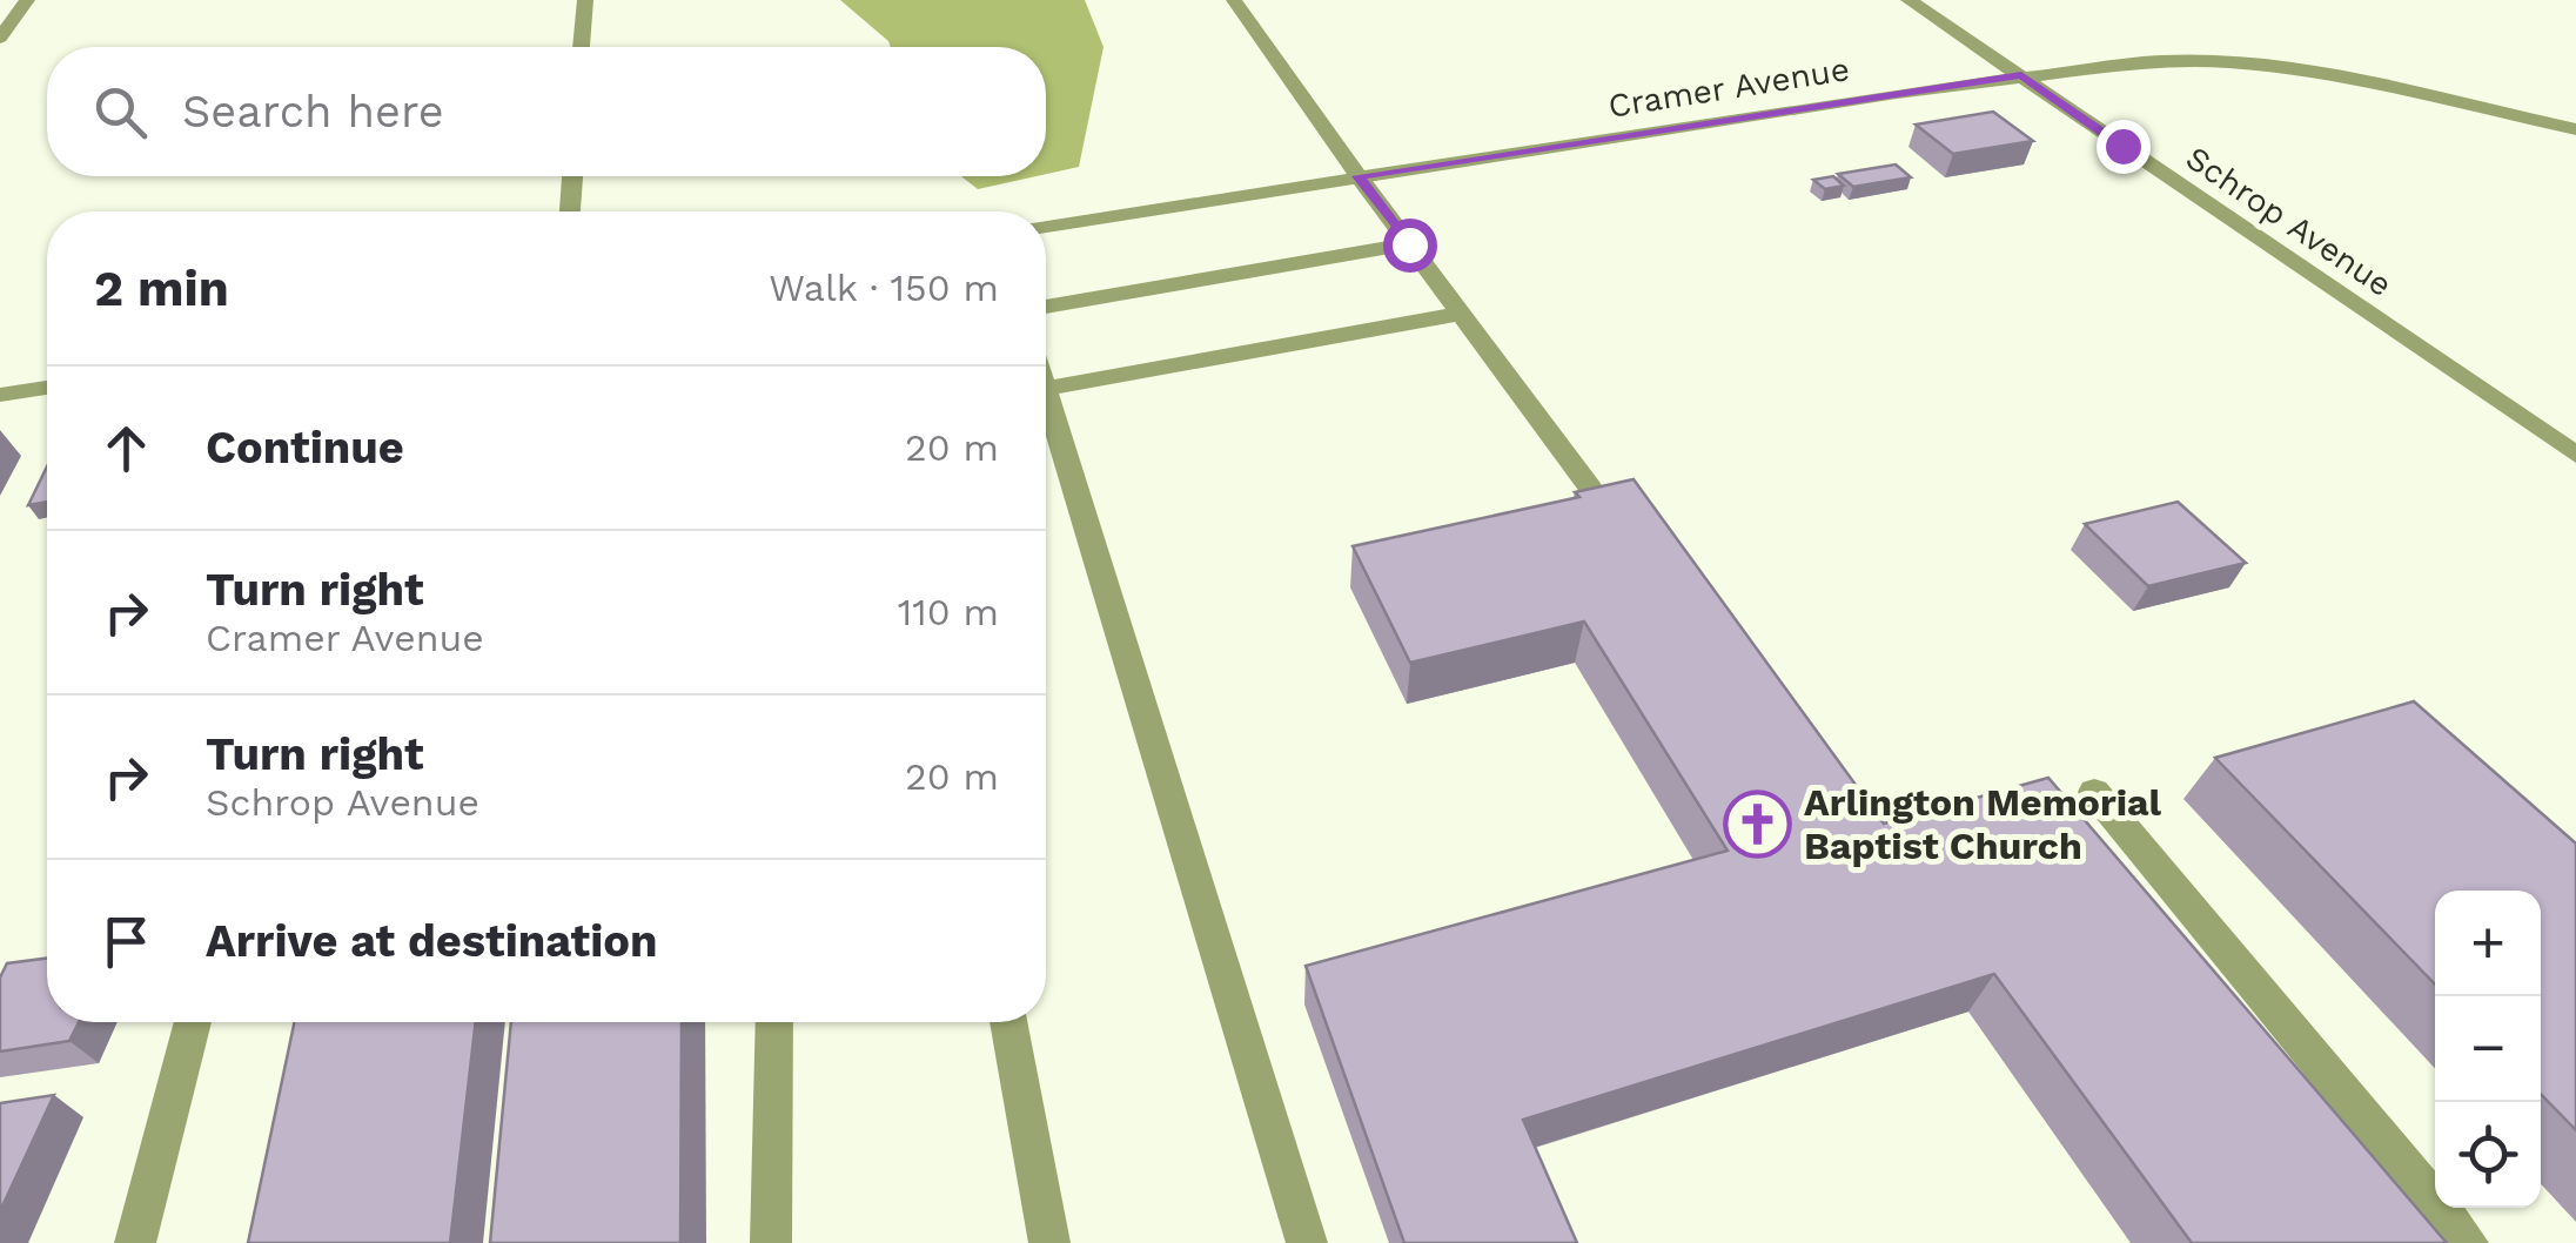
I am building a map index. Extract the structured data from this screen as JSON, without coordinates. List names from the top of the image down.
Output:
{
  "streets": {
    "street": ["Cramer Avenue", "Schrop Avenue"]
  },
  "crossings": [
    ["Cramer Avenue", "Schrop Avenue"]
  ],
  "places": {
    "church": ["Arlington Memorial Baptist Church"]
  },
  "page": {
    "search": "Search here",
    "heading": ["2 min", "Walk · 150 m"],
    "list": [
      ["Continue", "20 m"],
      ["Turn right", "Cramer Avenue", "110 m"],
      ["Turn right", "Schrop Avenue", "20 m"],
      "Arrive at destination"
    ],
    "map_buttons": ["+", "−"]
  }
}
